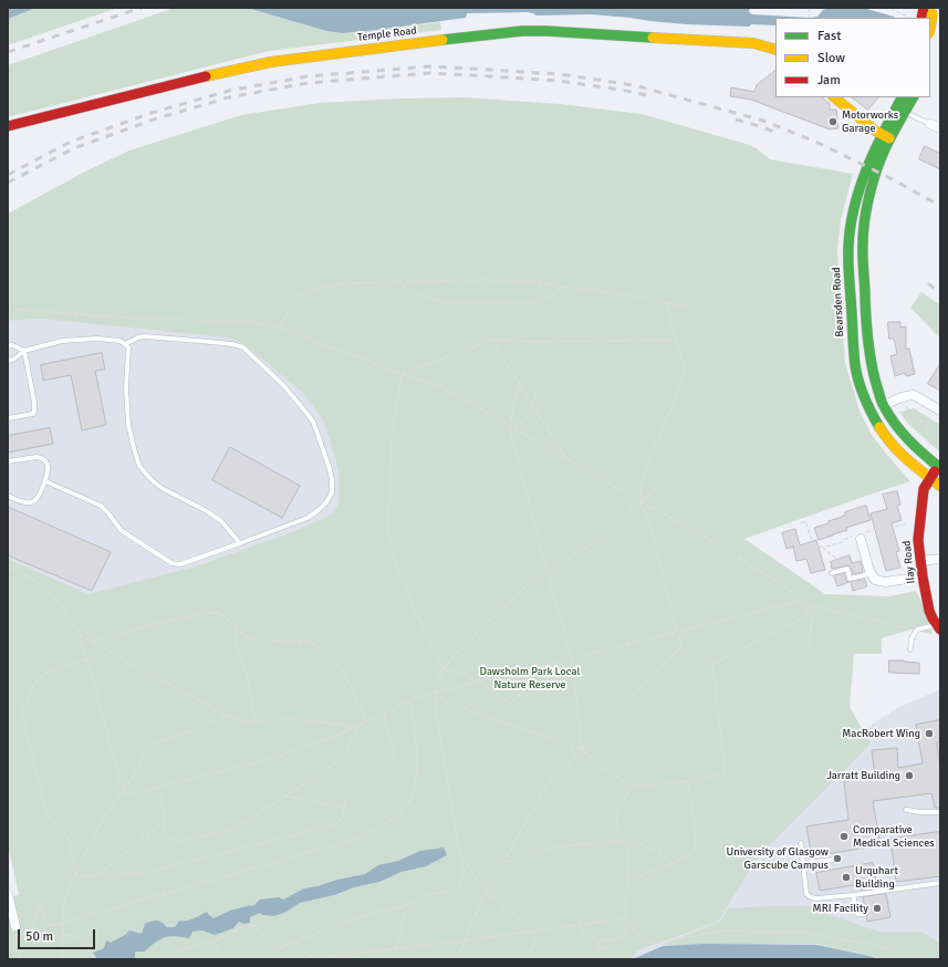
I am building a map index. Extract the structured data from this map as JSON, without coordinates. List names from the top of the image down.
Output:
{
  "streets": {
    "street": ["Temple Road", "Bearsden Road", "Ilay Road"]
  },
  "crossings": [
    ["Bearsden Road", "Ilay Road"]
  ],
  "parks": ["Dawsholm Park Local Nature Reserve"],
  "places": [
    "Motorworks Garage",
    "MacRobert Wing",
    "Jarratt Building",
    "Comparative Medical Sciences",
    "University of Glasgow Garscube Campus",
    "Urquhart Building",
    "MRI Facility"
  ],
  "legend": ["Fast", "Slow", "Jam"],
  "scale_bar": "50 m"
}
